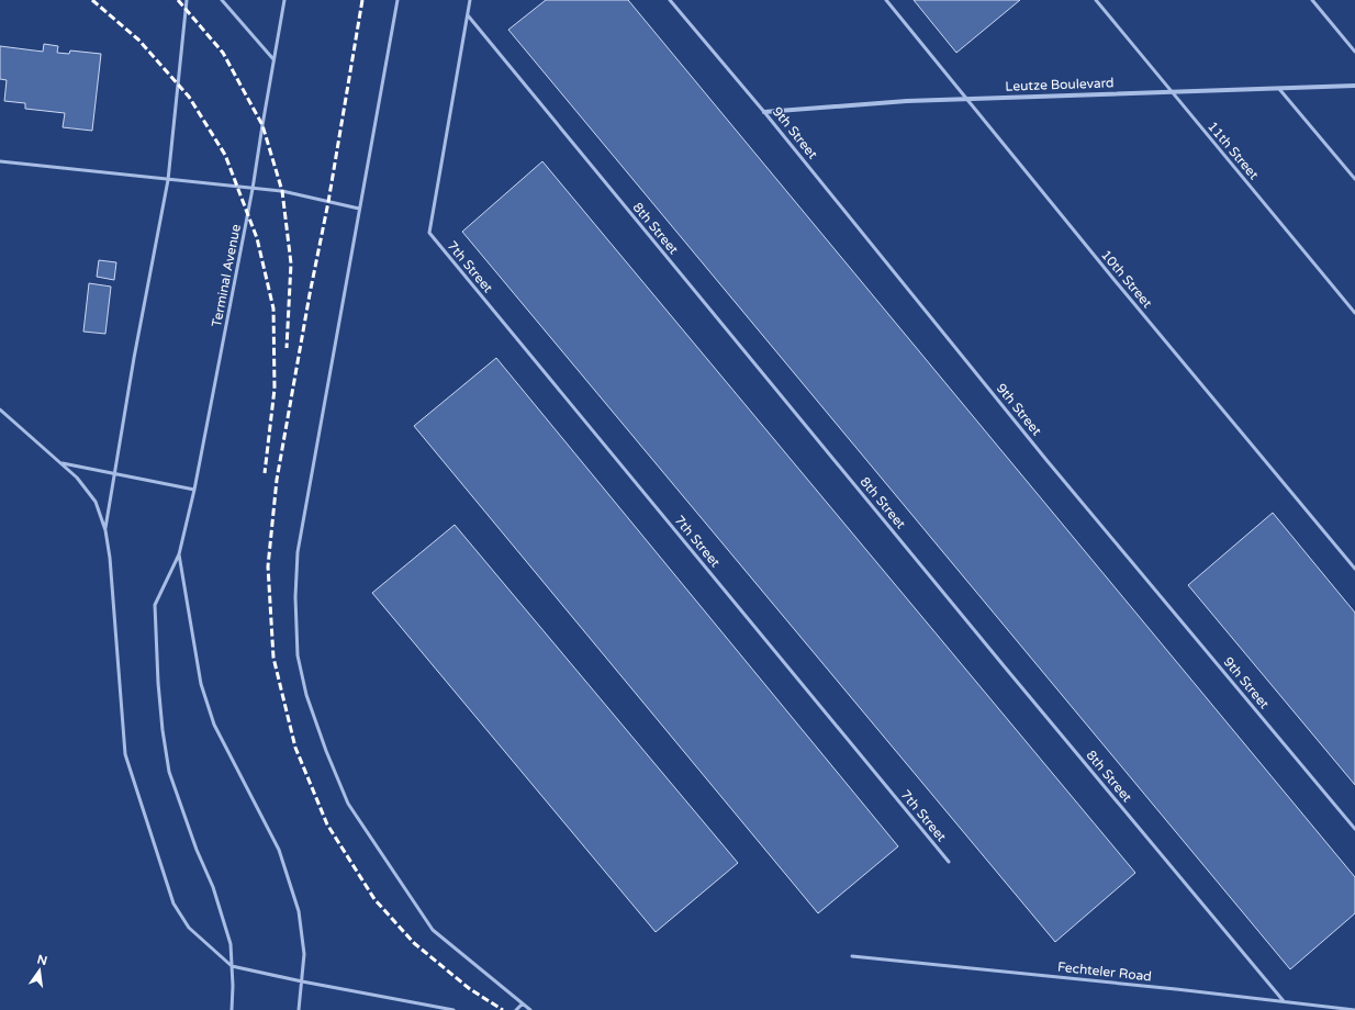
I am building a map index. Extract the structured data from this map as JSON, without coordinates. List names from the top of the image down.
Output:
{
  "streets": {
    "street": ["Leutze Boulevard"],
    "lane": [
      "9th Street",
      "11th Street",
      "8th Street",
      "7th Street",
      "Terminal Avenue",
      "10th Street",
      "Fechteler Road"
    ]
  },
  "crossings": [
    ["Leutze Boulevard", "9th Street"],
    ["Leutze Boulevard", "11th Street"],
    ["Leutze Boulevard", "10th Street"],
    ["8th Street", "7th Street"],
    ["8th Street", "Fechteler Road"]
  ],
  "north": "top"
}
